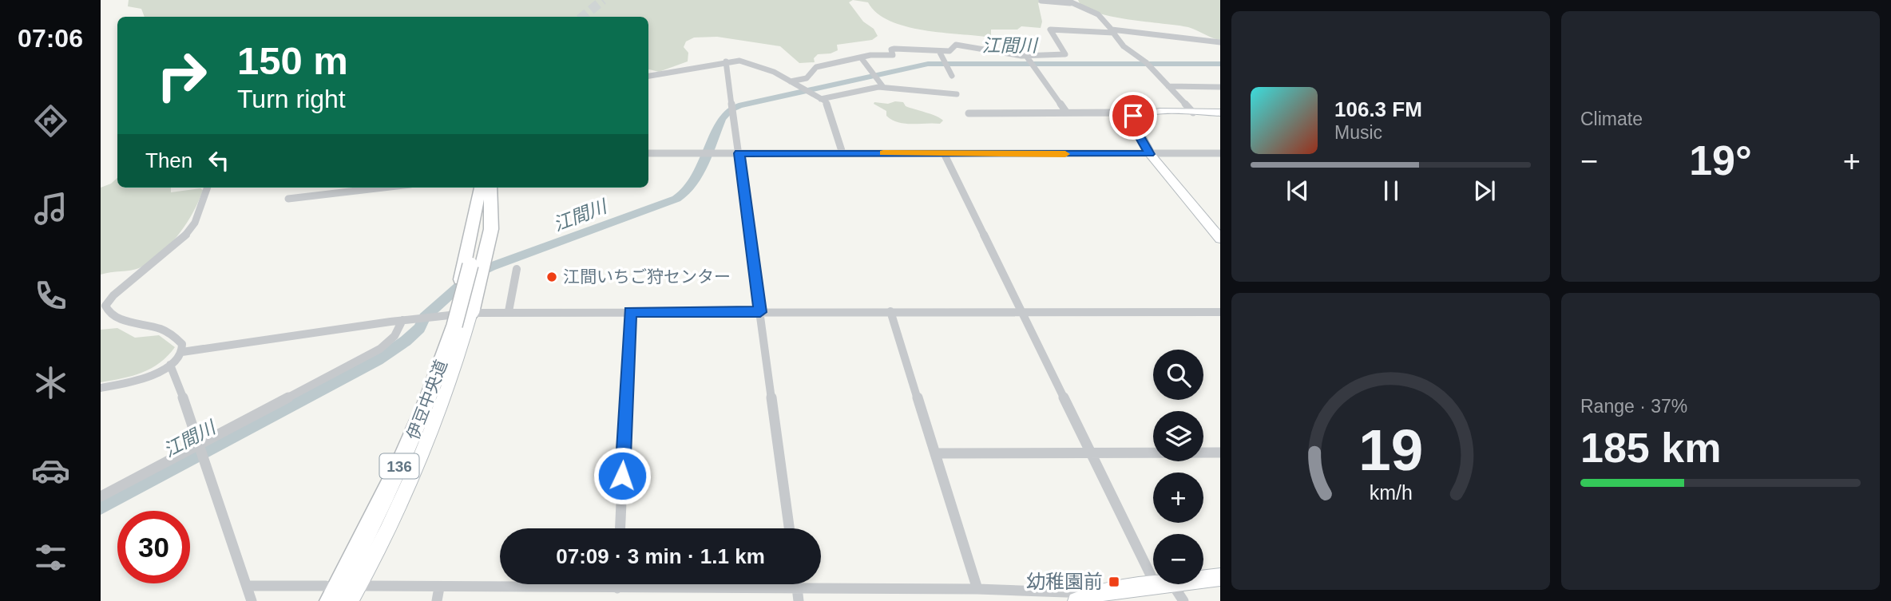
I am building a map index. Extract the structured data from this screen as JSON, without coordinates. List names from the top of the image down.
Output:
{
  "streets": {
    "highway": ["伊豆中央道", "136"]
  },
  "crossings": [
    ["伊豆中央道", "136"]
  ],
  "water": ["江間川"],
  "places": {
    "other": ["江間いちご狩センター"],
    "transit": ["幼稚園前"]
  },
  "page": {
    "tabs": "07:06",
    "tile": [
      "Climate",
      ["Range · 37%", "185 km"]
    ],
    "turn": ["150 m", "Turn right"],
    "song": ["106.3 FM", "Music"],
    "then": "Then",
    "heat": ["−", "19°", "+"],
    "map_buttons": ["+", "−"],
    "limit": "30",
    "trip": "07:09 · 3 min · 1.1 km",
    "gauge": ["19", "km/h"]
  }
}
